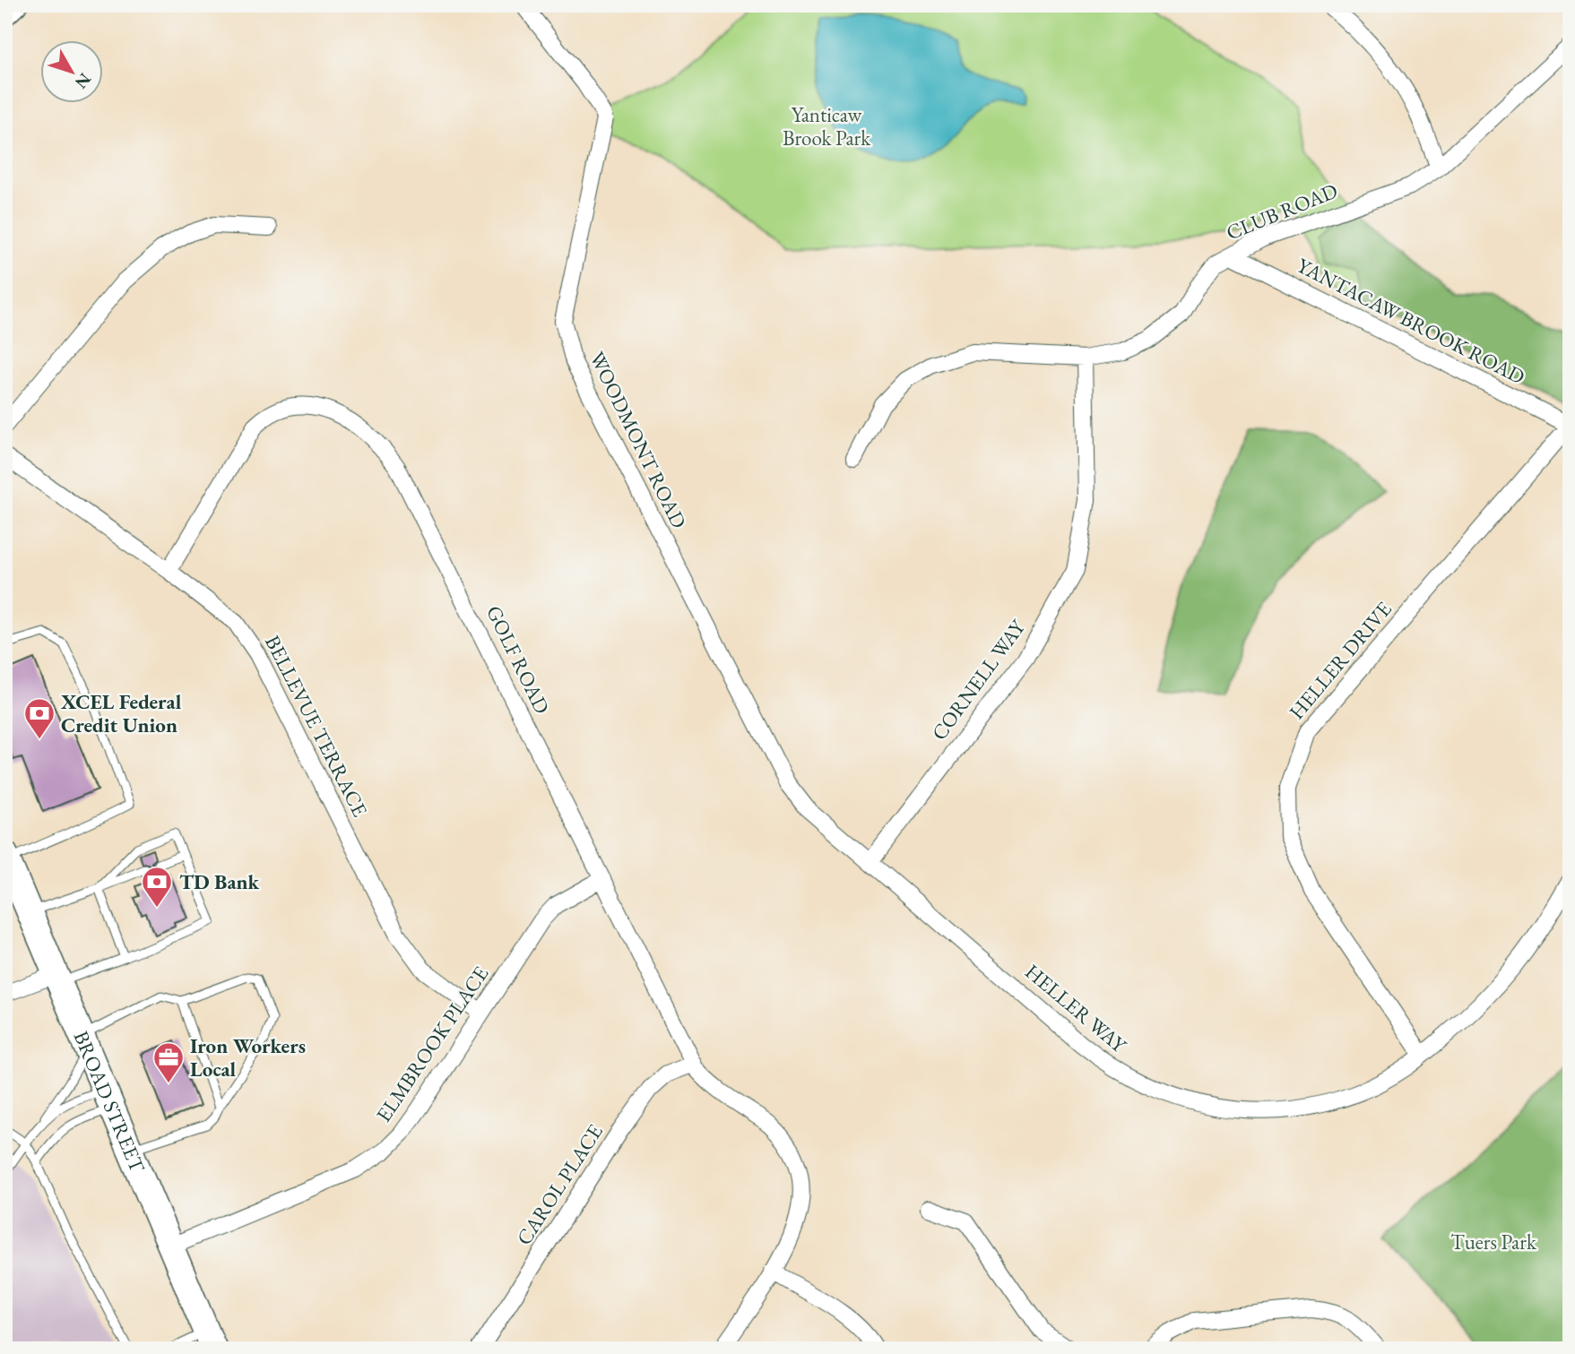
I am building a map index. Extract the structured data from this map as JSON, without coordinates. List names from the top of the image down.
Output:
{
  "streets": {
    "main road": ["BROAD STREET"],
    "street": [
      "CLUB ROAD",
      "YANTACAW BROOK ROAD",
      "WOODMONT ROAD",
      "GOLF ROAD",
      "HELLER DRIVE",
      "CORNELL WAY",
      "BELLEVUE TERRACE",
      "HELLER WAY",
      "ELMBROOK PLACE",
      "CAROL PLACE"
    ]
  },
  "crossings": [
    ["CLUB ROAD", "YANTACAW BROOK ROAD"],
    ["CLUB ROAD", "CORNELL WAY"],
    ["YANTACAW BROOK ROAD", "HELLER DRIVE"],
    ["WOODMONT ROAD", "CORNELL WAY"],
    ["WOODMONT ROAD", "HELLER WAY"],
    ["GOLF ROAD", "BELLEVUE TERRACE"],
    ["GOLF ROAD", "ELMBROOK PLACE"],
    ["GOLF ROAD", "CAROL PLACE"],
    ["HELLER DRIVE", "HELLER WAY"],
    ["CORNELL WAY", "HELLER WAY"],
    ["BELLEVUE TERRACE", "ELMBROOK PLACE"],
    ["ELMBROOK PLACE", "BROAD STREET"]
  ],
  "parks": ["Yanticaw Brook Park", "Tuers Park"],
  "places": {
    "bank": ["XCEL Federal Credit Union", "TD Bank"],
    "office": ["Iron Workers Local"]
  },
  "north": "bottom right"
}
